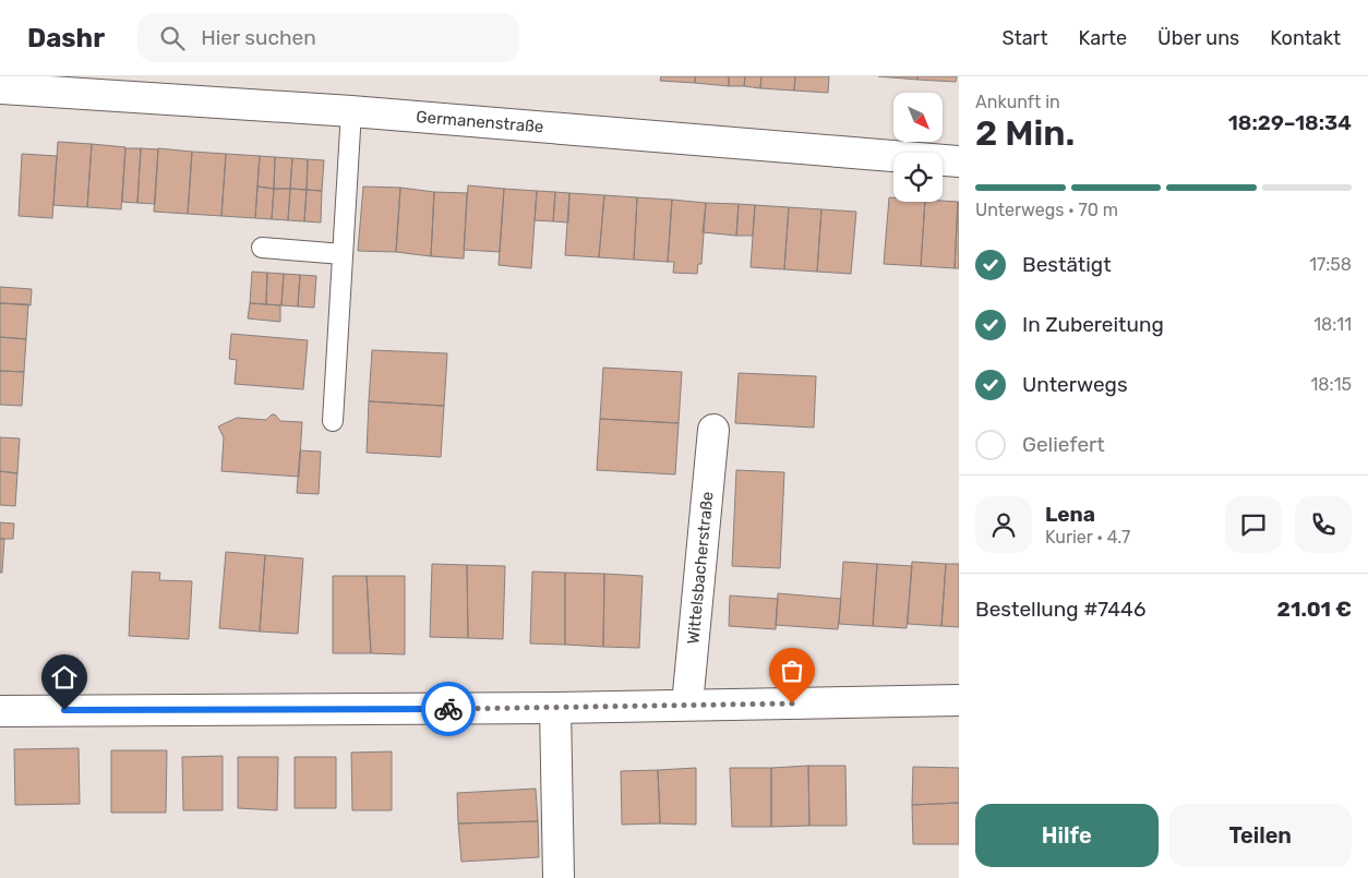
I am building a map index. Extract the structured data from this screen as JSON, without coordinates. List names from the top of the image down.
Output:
{
  "streets": {
    "street": ["Germanenstraße", "Wittelsbacherstraße"]
  },
  "north": "bottom right",
  "page": {
    "header": "Dashr",
    "search": "Hier suchen",
    "nav": [
      "Start",
      "Karte",
      "Über uns",
      "Kontakt"
    ],
    "heading": ["2 Min.", "Ankunft in", "18:29–18:34"],
    "panel": [
      "Lena",
      "Kurier · 4.7",
      "Bestellung #7446",
      "21.01 €"
    ],
    "bar": "Unterwegs · 70 m",
    "list": [
      ["Bestätigt", "17:58"],
      ["In Zubereitung", "18:11"],
      ["Unterwegs", "18:15"],
      "Geliefert"
    ],
    "buttons": ["Hilfe", "Teilen"]
  }
}
